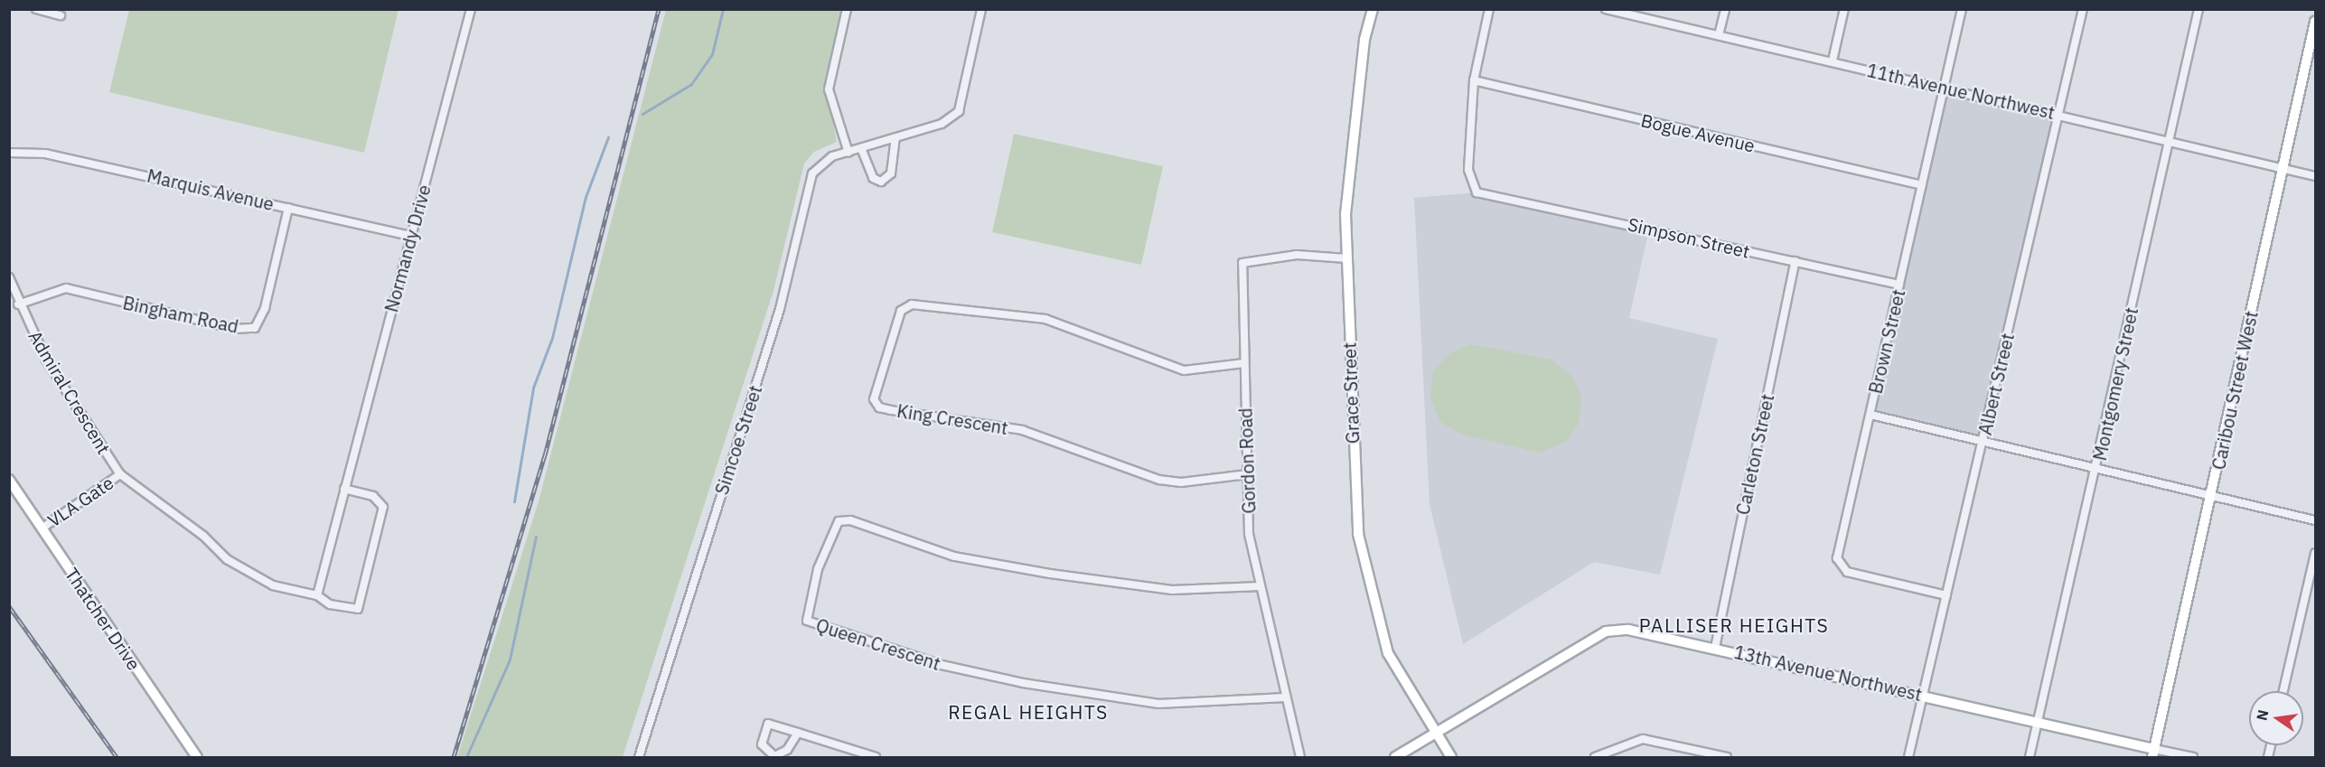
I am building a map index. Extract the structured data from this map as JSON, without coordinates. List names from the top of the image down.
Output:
{
  "streets": {
    "street": [
      "11th Avenue Northwest",
      "Bogue Avenue",
      "Marquis Avenue",
      "Simpson Street",
      "Normandy Drive",
      "Bingham Road",
      "Brown Street",
      "Albert Street",
      "Montgomery Street",
      "Caribou Street West",
      "Admiral Crescent",
      "Grace Street",
      "King Crescent",
      "Simcoe Street",
      "Carleton Street",
      "Gordon Road",
      "VLA Gate",
      "Thatcher Drive",
      "Queen Crescent",
      "13th Avenue Northwest"
    ]
  },
  "crossings": [
    ["11th Avenue Northwest", "Brown Street"],
    ["11th Avenue Northwest", "Albert Street"],
    ["11th Avenue Northwest", "Montgomery Street"],
    ["11th Avenue Northwest", "Caribou Street West"],
    ["Bogue Avenue", "Simpson Street"],
    ["Bogue Avenue", "Brown Street"],
    ["Marquis Avenue", "Normandy Drive"],
    ["Marquis Avenue", "Bingham Road"],
    ["Simpson Street", "Brown Street"],
    ["Simpson Street", "Carleton Street"],
    ["Bingham Road", "Admiral Crescent"],
    ["Brown Street", "Albert Street"],
    ["Albert Street", "13th Avenue Northwest"],
    ["Montgomery Street", "13th Avenue Northwest"],
    ["Caribou Street West", "13th Avenue Northwest"],
    ["Admiral Crescent", "VLA Gate"],
    ["Grace Street", "Gordon Road"],
    ["Grace Street", "13th Avenue Northwest"],
    ["King Crescent", "Gordon Road"],
    ["Carleton Street", "13th Avenue Northwest"],
    ["Gordon Road", "Queen Crescent"],
    ["VLA Gate", "Thatcher Drive"]
  ],
  "districts": ["PALLISER HEIGHTS", "REGAL HEIGHTS"],
  "north": "left"
}
